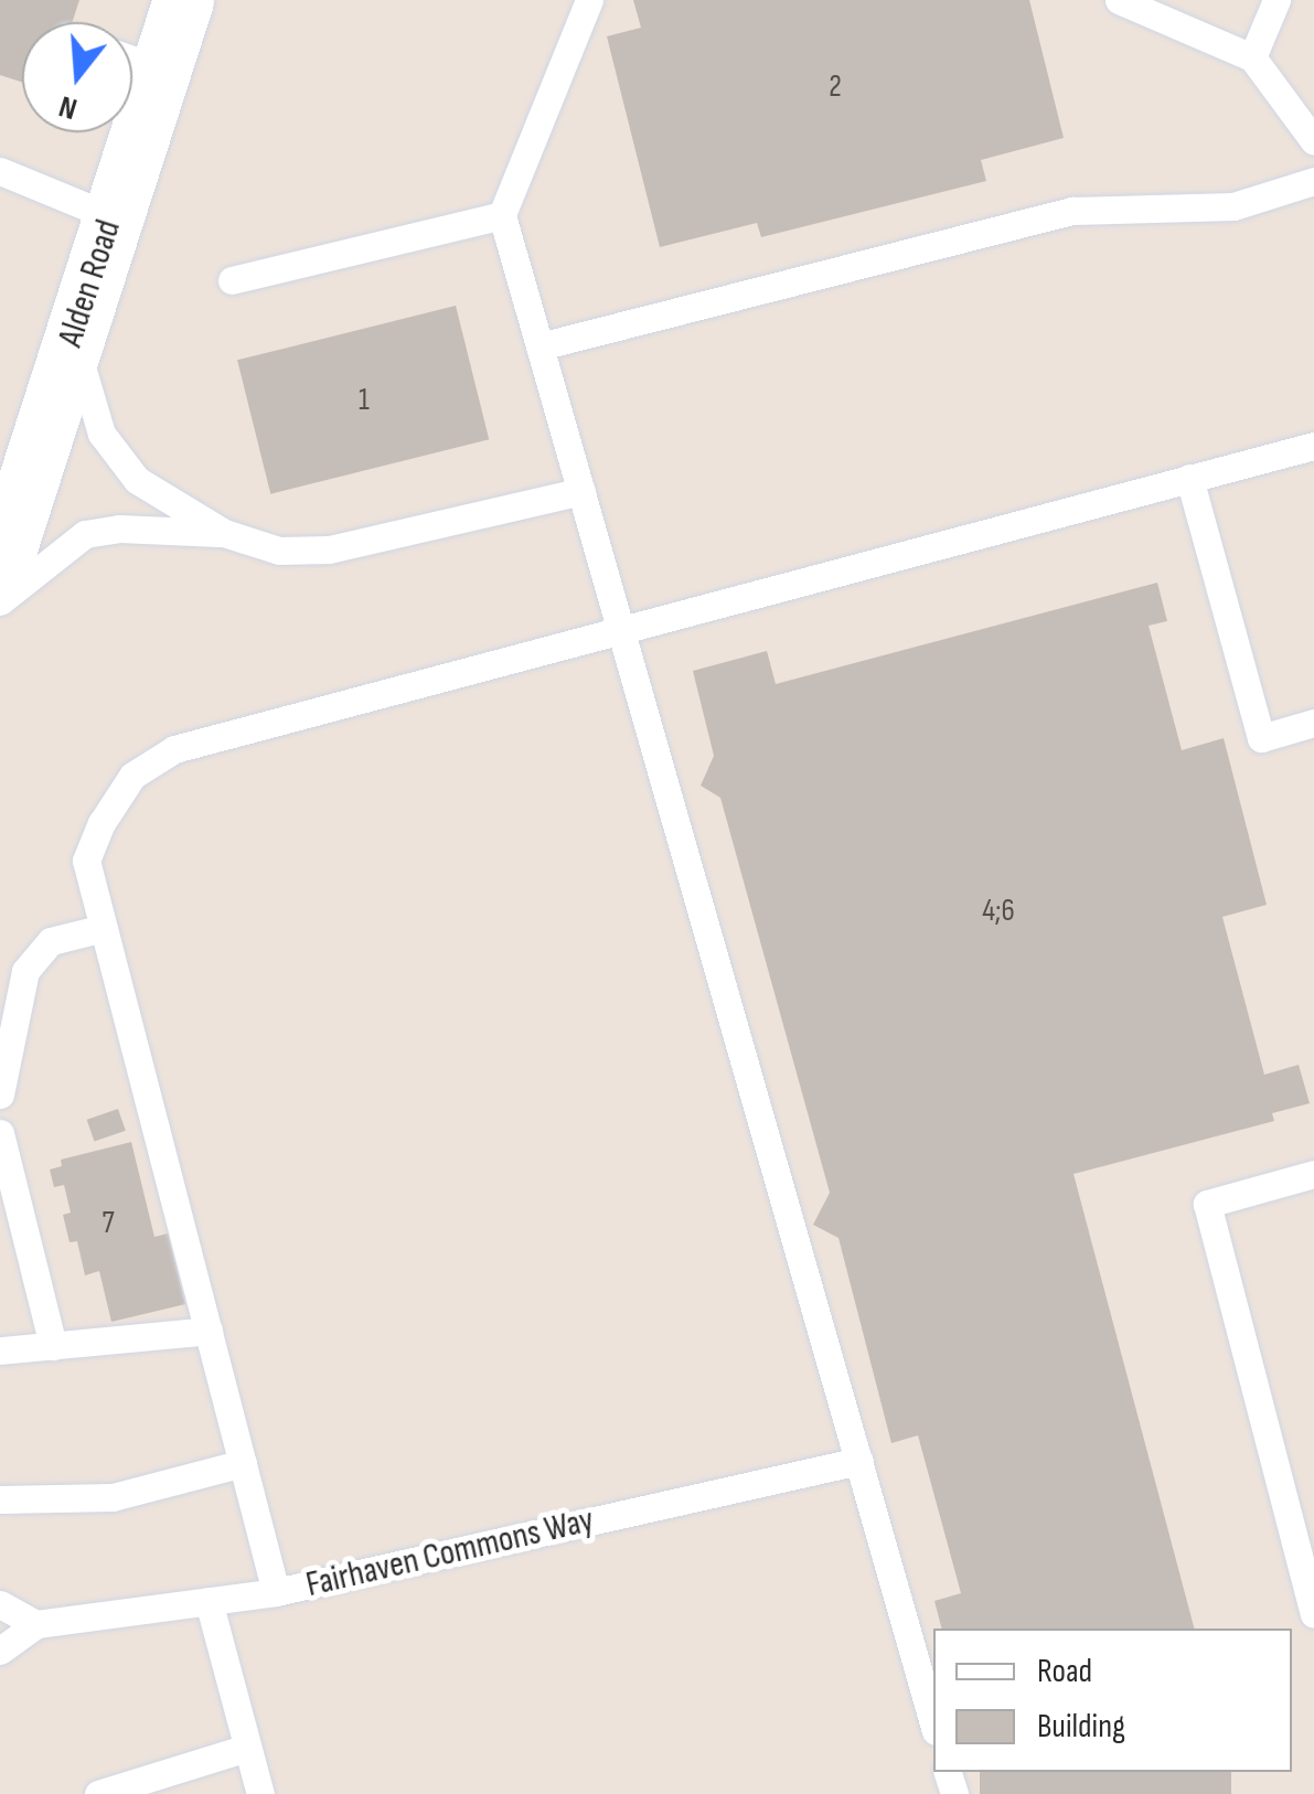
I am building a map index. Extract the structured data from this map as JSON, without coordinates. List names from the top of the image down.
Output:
{
  "streets": {
    "main road": ["Alden Road"],
    "lane": ["Fairhaven Commons Way"]
  },
  "house_numbers": [
    "2",
    "1",
    "4;6",
    "7"
  ],
  "legend": ["Road", "Building"],
  "north": "bottom"
}
